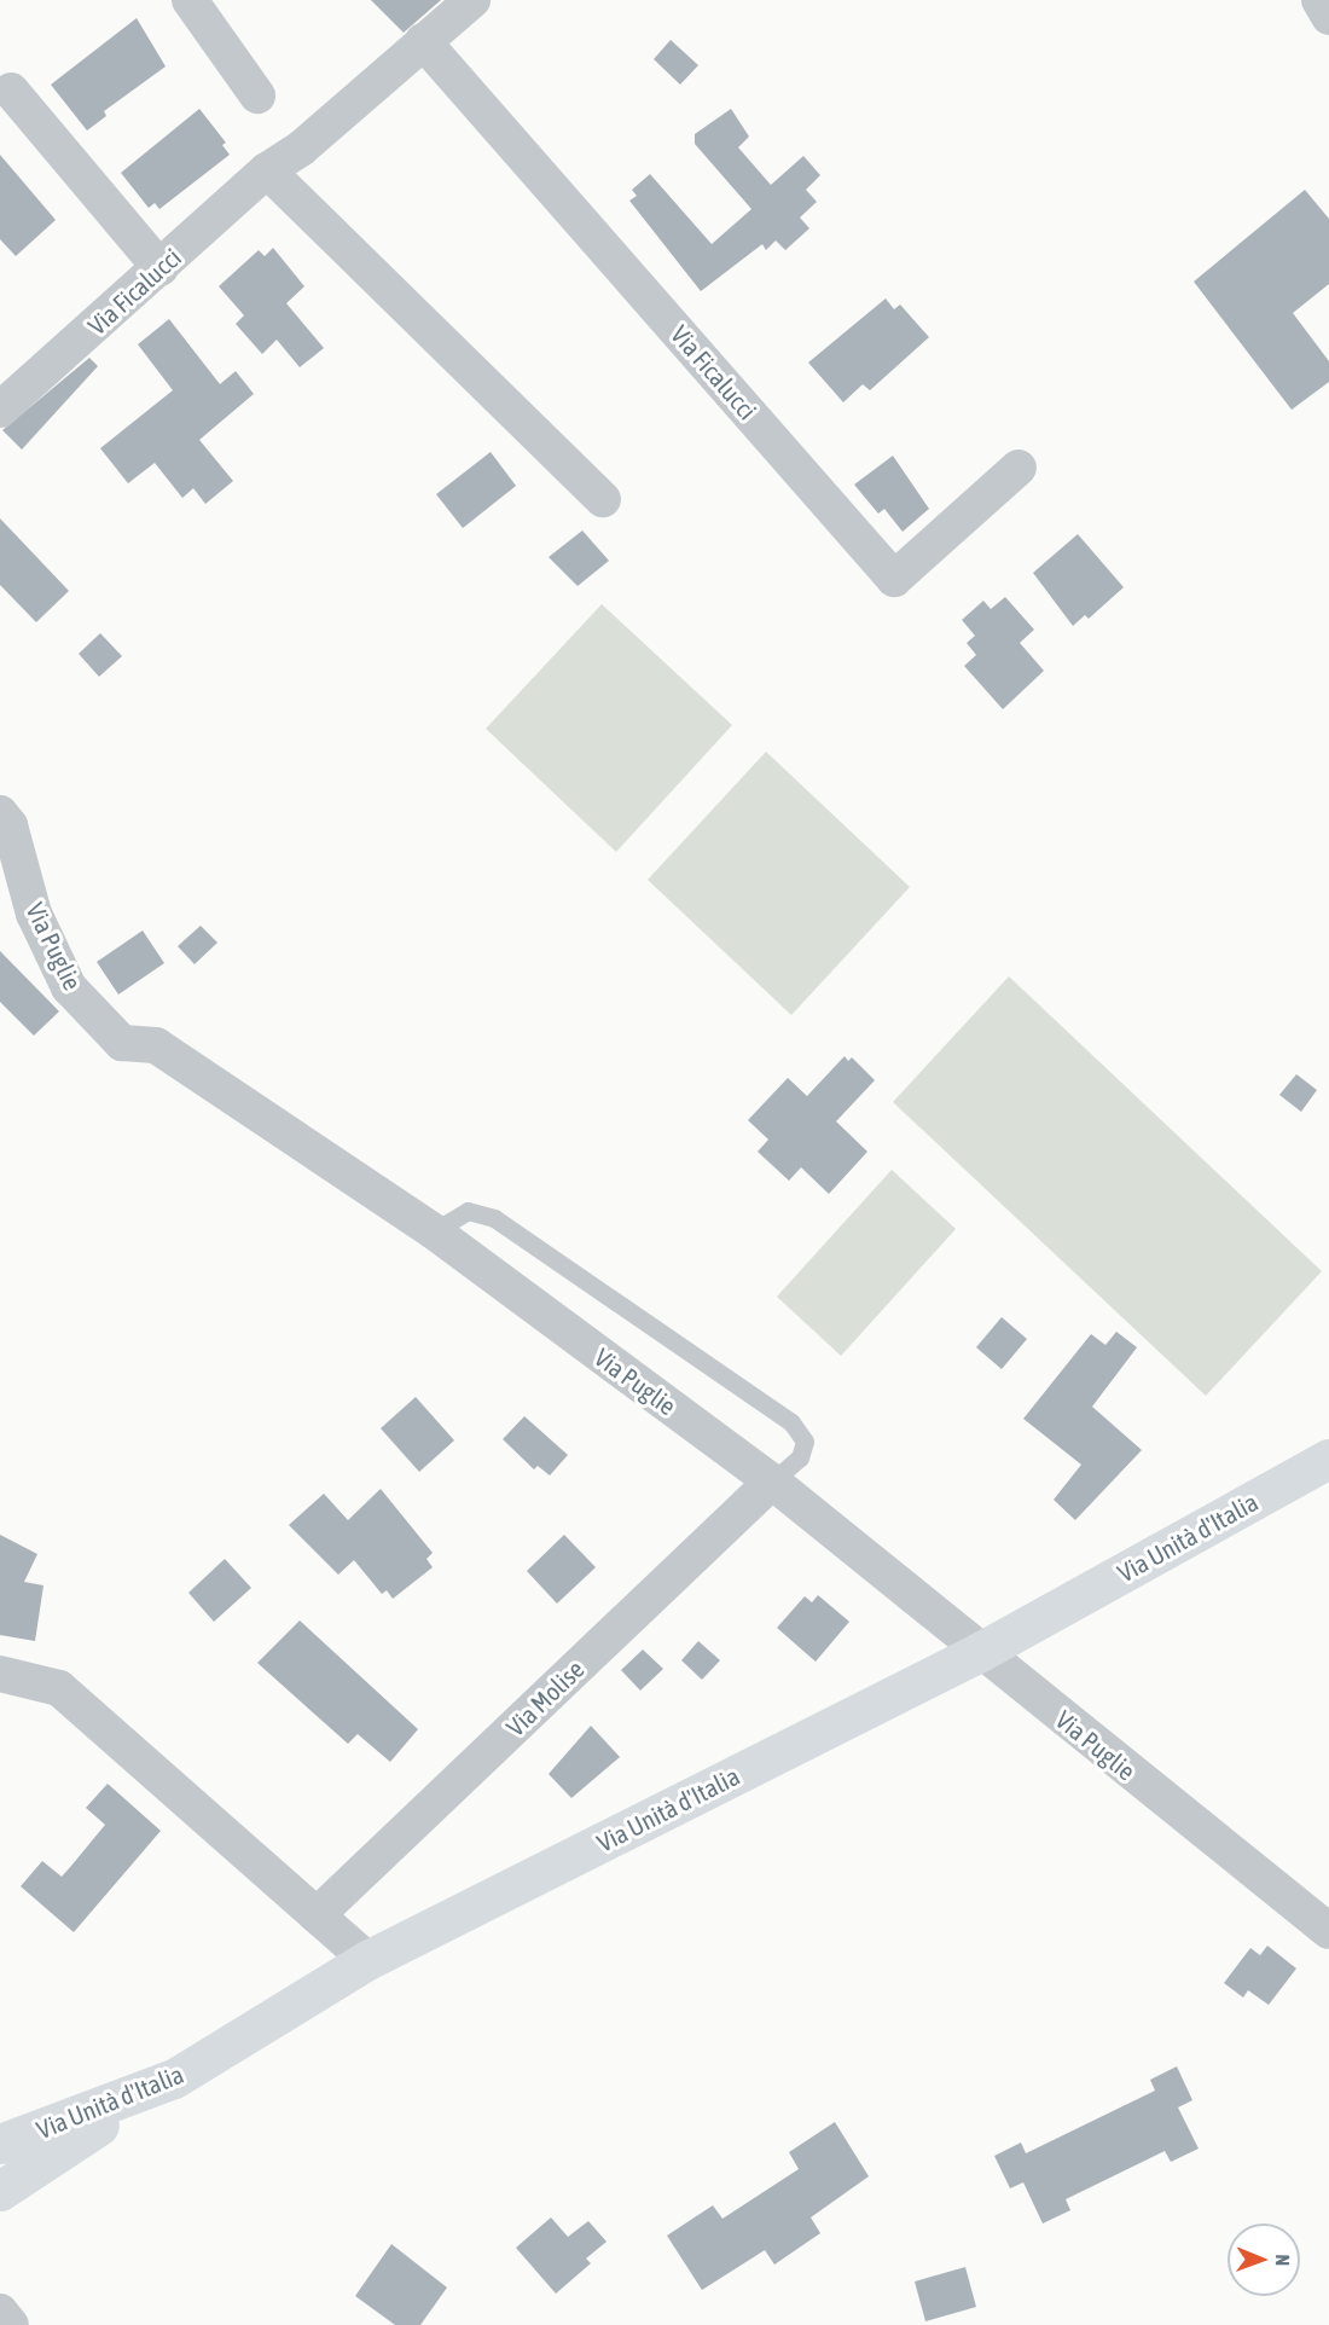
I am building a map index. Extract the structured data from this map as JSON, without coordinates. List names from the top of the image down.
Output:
{
  "streets": {
    "main road": ["Via Unità d'Italia"],
    "street": ["Via Ficalucci", "Via Puglie", "Via Molise"]
  },
  "crossings": [
    ["Via Puglie", "Via Unità d'Italia"],
    ["Via Puglie", "Via Molise"]
  ],
  "north": "right"
}
